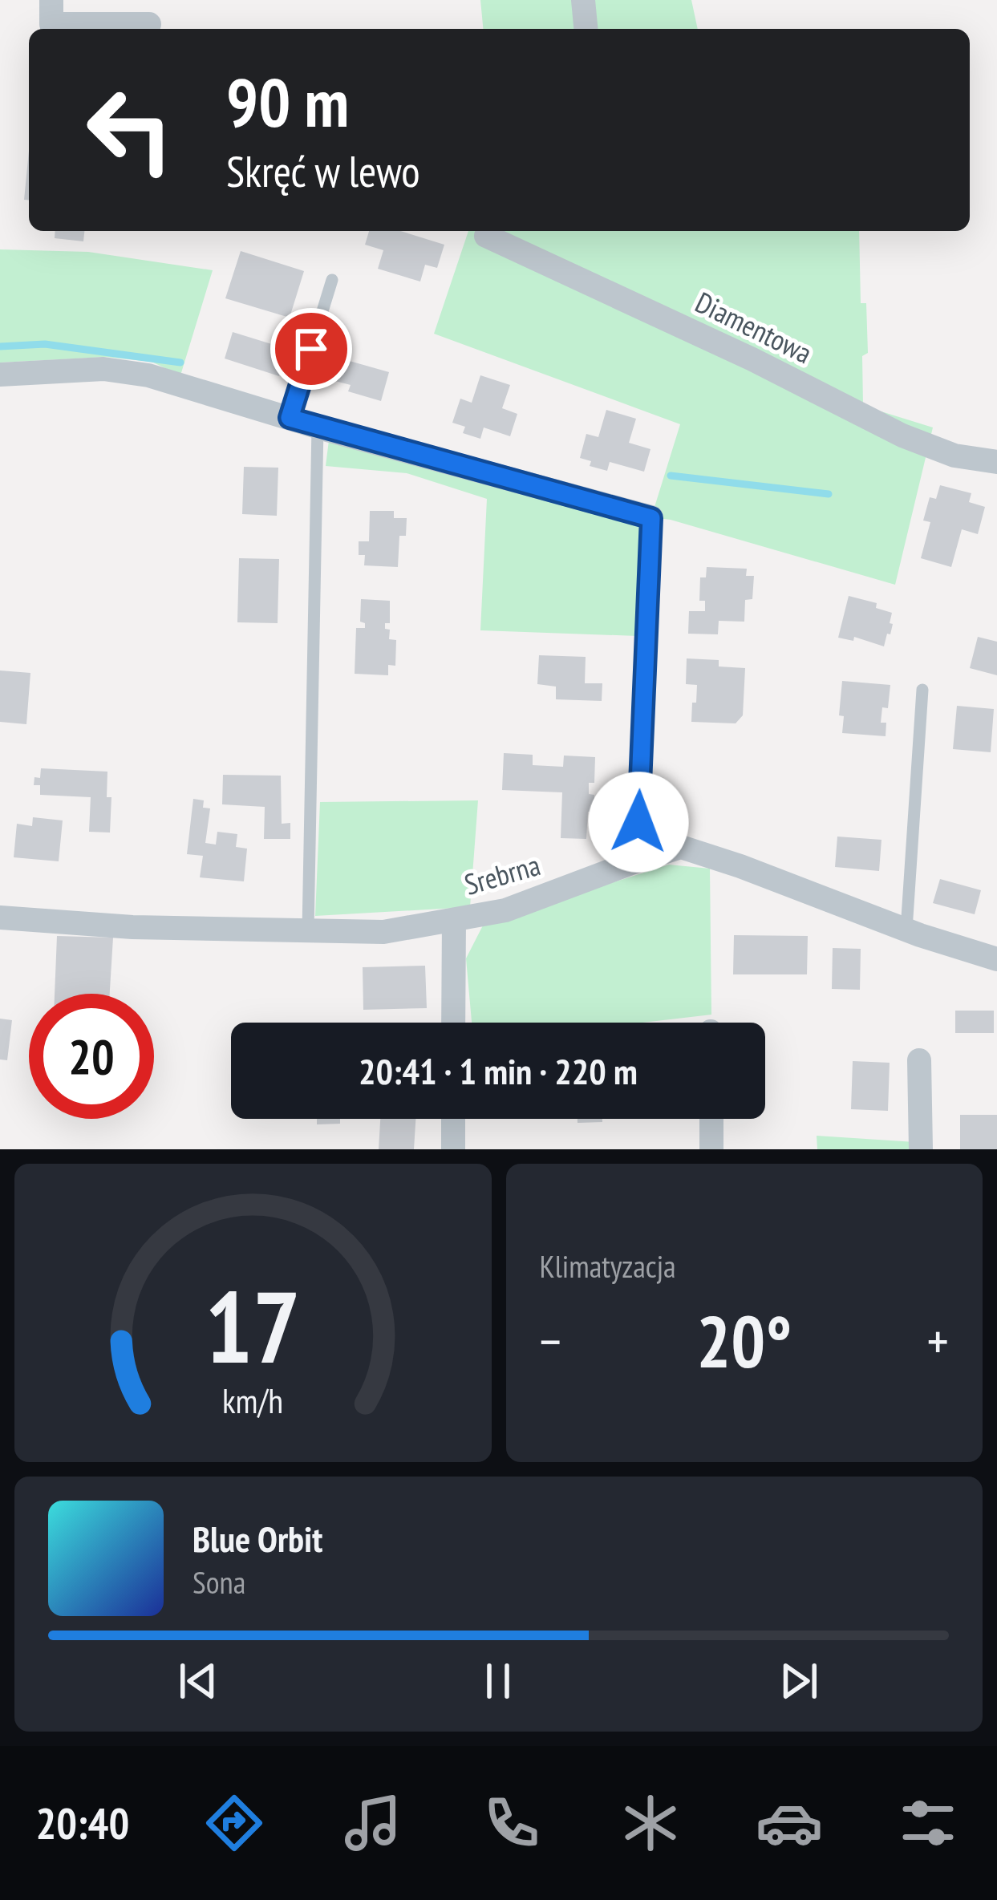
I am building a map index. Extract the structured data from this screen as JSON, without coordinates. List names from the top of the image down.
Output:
{
  "streets": {
    "street": ["Diamentowa", "Srebrna"]
  },
  "page": {
    "turn": ["90 m", "Skręć w lewo"],
    "limit": "20",
    "trip": "20:41 · 1 min · 220 m",
    "tile": "Klimatyzacja",
    "heat": ["−", "20°", "+"],
    "song": ["Blue Orbit", "Sona"],
    "tabs": "20:40",
    "gauge": ["17", "km/h"]
  }
}
